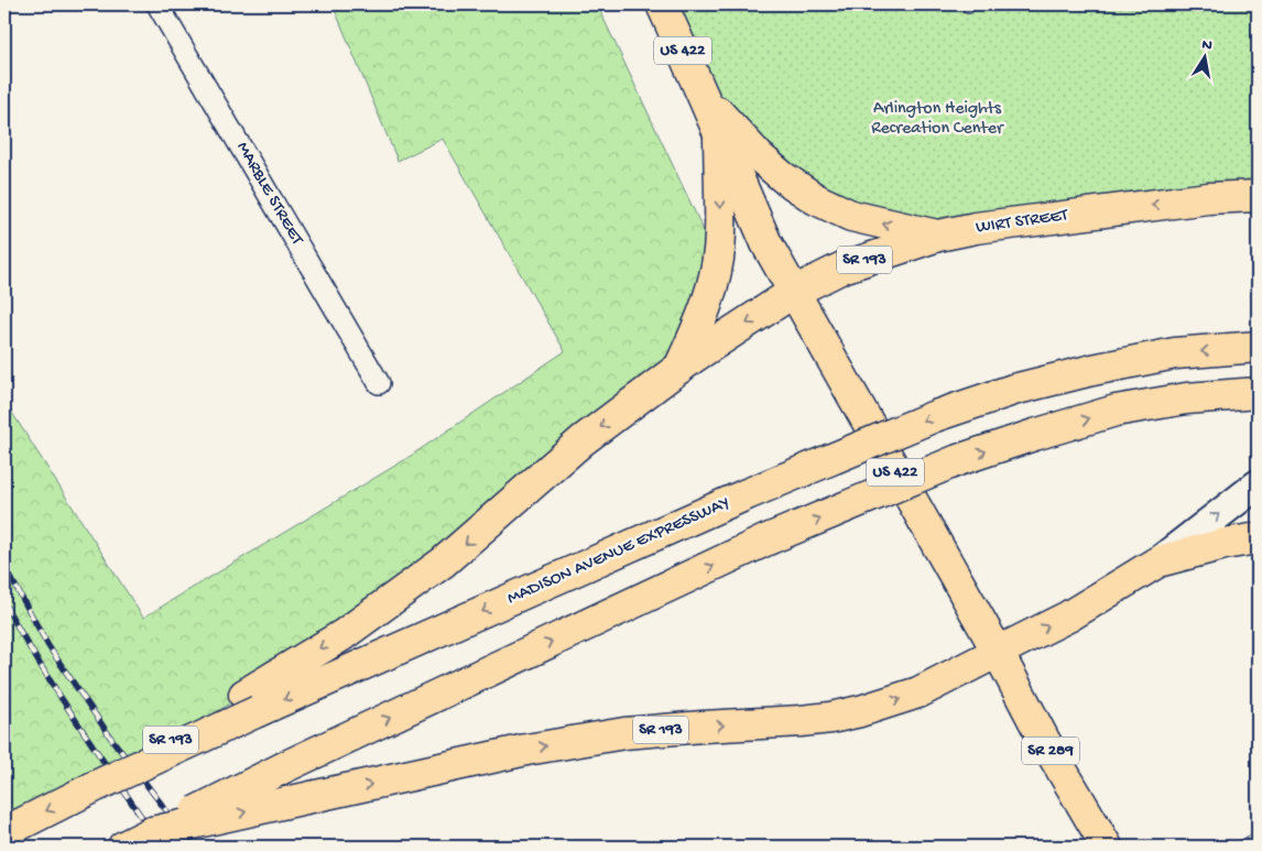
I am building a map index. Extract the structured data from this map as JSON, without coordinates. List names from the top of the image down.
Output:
{
  "streets": {
    "main road": [
      "US 422",
      "WIRT STREET",
      "SR 193",
      "MADISON AVENUE EXPRESSWAY",
      "SR 289"
    ],
    "street": ["MARBLE STREET"]
  },
  "crossings": [
    ["US 422", "WIRT STREET"],
    ["US 422", "SR 193"],
    ["US 422", "SR 289"],
    ["WIRT STREET", "SR 193"],
    ["SR 193", "MADISON AVENUE EXPRESSWAY"],
    ["SR 193", "SR 289"]
  ],
  "parks": ["Arlington Heights Recreation Center"],
  "north": "top"
}
